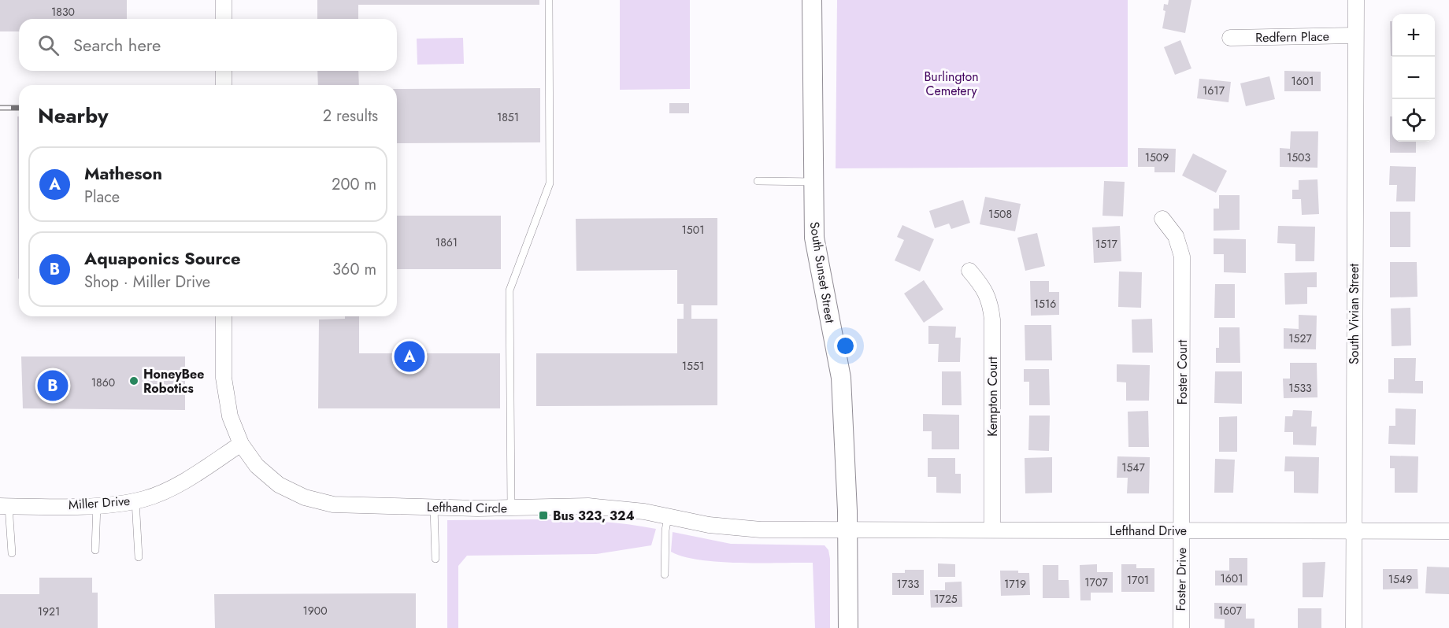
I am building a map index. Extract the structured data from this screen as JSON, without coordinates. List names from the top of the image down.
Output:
{
  "streets": {
    "street": [
      "Redfern Place",
      "South Sunset Street",
      "South Vivian Street",
      "Foster Court",
      "Kempton Court",
      "Miller Drive",
      "Lefthand Circle",
      "Lefthand Drive",
      "Foster Drive"
    ]
  },
  "crossings": [
    ["Redfern Place", "South Vivian Street"],
    ["South Sunset Street", "Lefthand Circle"],
    ["South Sunset Street", "Lefthand Drive"],
    ["South Vivian Street", "Lefthand Drive"],
    ["Foster Court", "Lefthand Drive"],
    ["Foster Court", "Foster Drive"],
    ["Kempton Court", "Lefthand Drive"],
    ["Miller Drive", "Lefthand Circle"],
    ["Lefthand Circle", "Lefthand Drive"],
    ["Lefthand Drive", "Foster Drive"]
  ],
  "parks": ["Burlington Cemetery"],
  "places": {
    "other": ["HoneyBee Robotics"],
    "transit": ["Bus 323, 324"]
  },
  "house_numbers": [
    "1830",
    "1601",
    "1617",
    "1851",
    "1509",
    "1503",
    "1508",
    "1501",
    "1861",
    "1517",
    "1516",
    "1527",
    "1551",
    "1860",
    "1533",
    "1547",
    "1601",
    "1549",
    "1701",
    "1707",
    "1733",
    "1719",
    "1725",
    "1900",
    "1607",
    "1921"
  ],
  "page": {
    "map_buttons": ["+", "−"],
    "search": "Search here",
    "heading": ["Nearby", "2 results"],
    "list": [
      {
        "mark": "A",
        "name": "Matheson",
        "note": "Place",
        "value": "200 m"
      },
      {
        "mark": "B",
        "name": "Aquaponics Source",
        "note": "Shop · Miller Drive",
        "value": "360 m"
      }
    ],
    "pins": ["A", "B"]
  }
}
